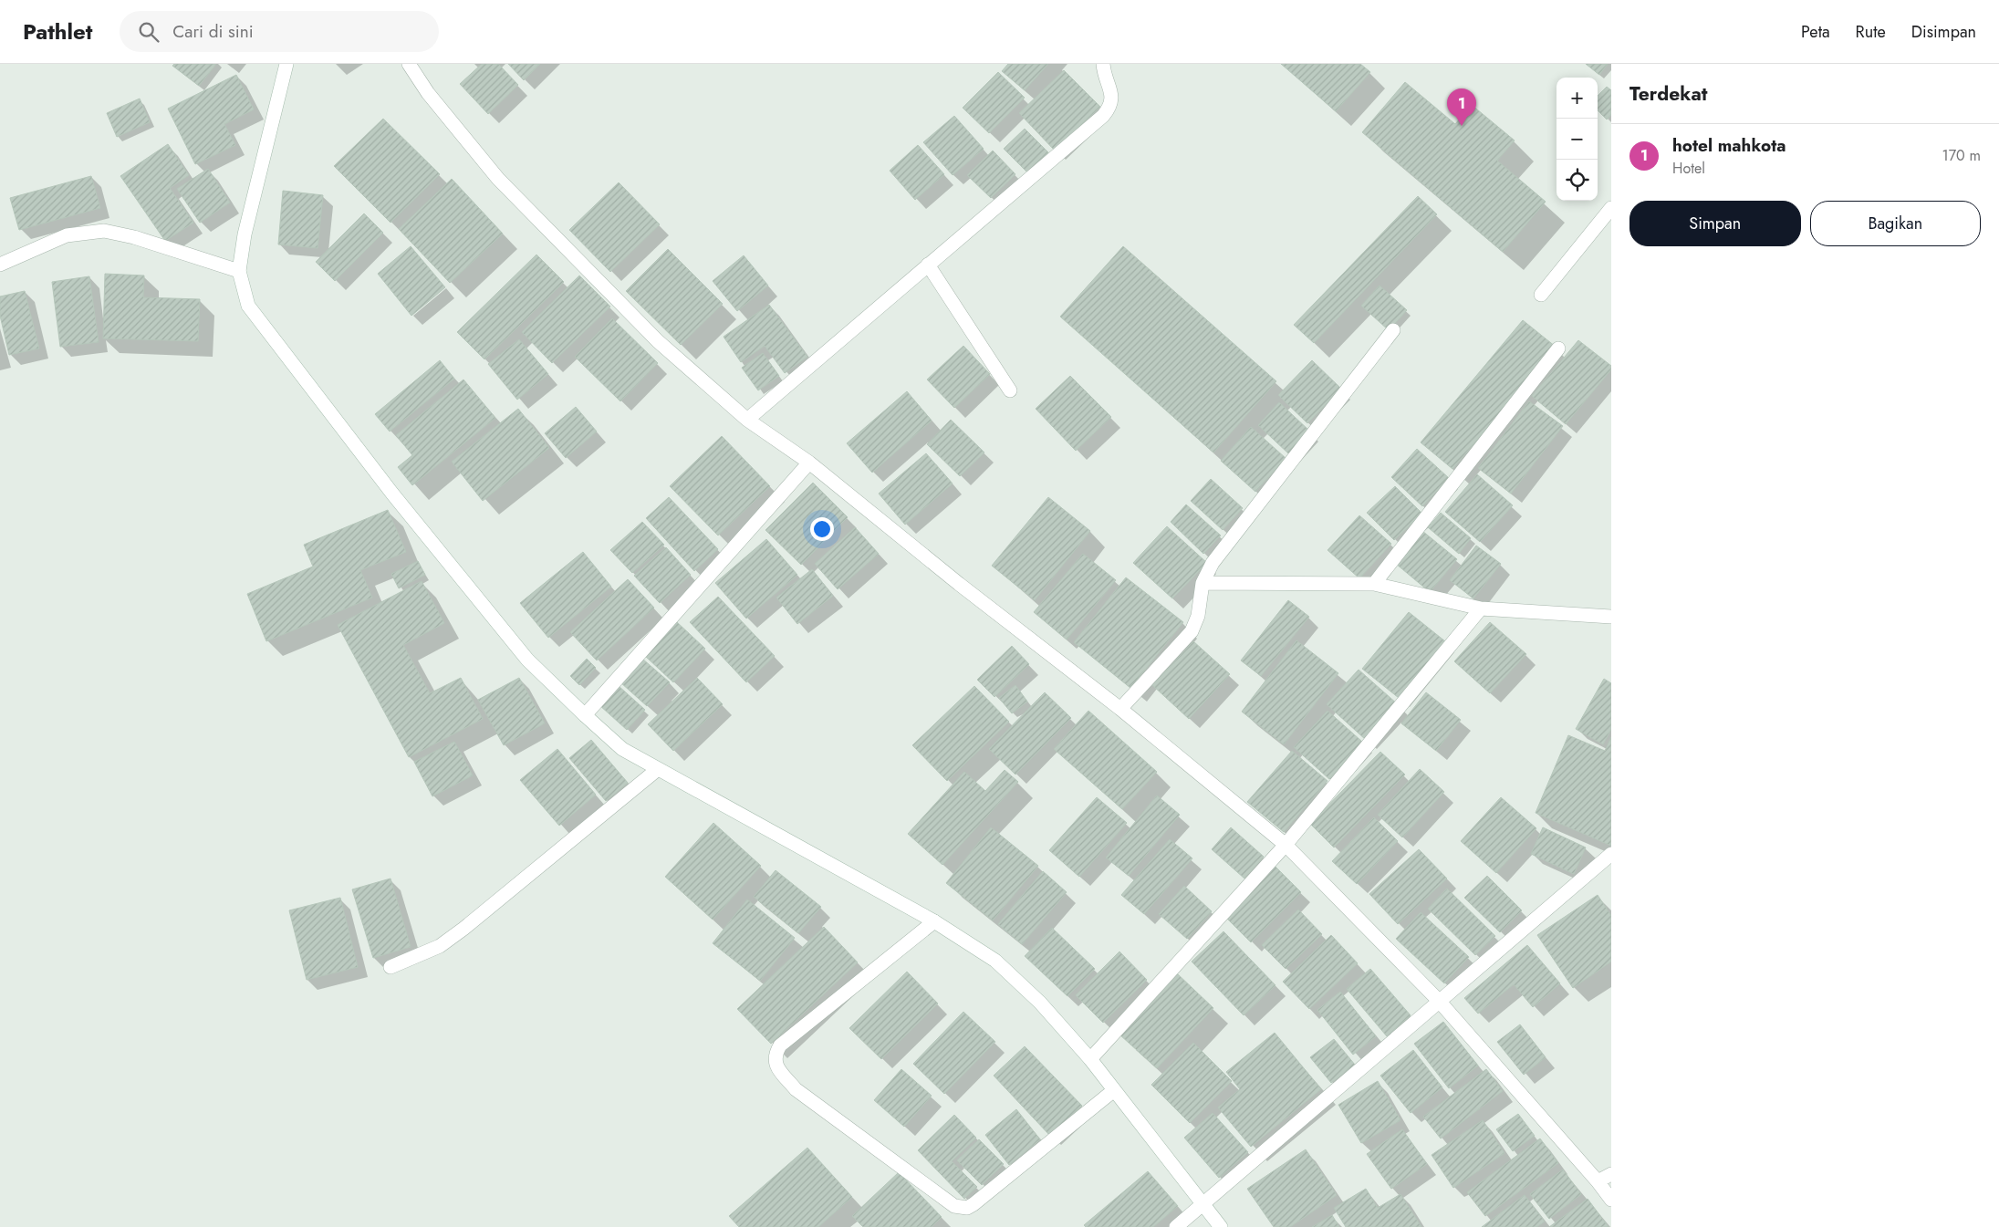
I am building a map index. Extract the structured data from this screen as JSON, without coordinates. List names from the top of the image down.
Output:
{
  "page": {
    "header": "Pathlet",
    "search": "Cari di sini",
    "nav": ["Peta", "Rute", "Disimpan"],
    "heading": "Terdekat",
    "map_buttons": ["+", "−"],
    "pins": "1",
    "list": [
      {
        "mark": "1",
        "name": "hotel mahkota",
        "note": "Hotel",
        "value": "170 m"
      }
    ],
    "buttons": ["Simpan", "Bagikan"]
  }
}
